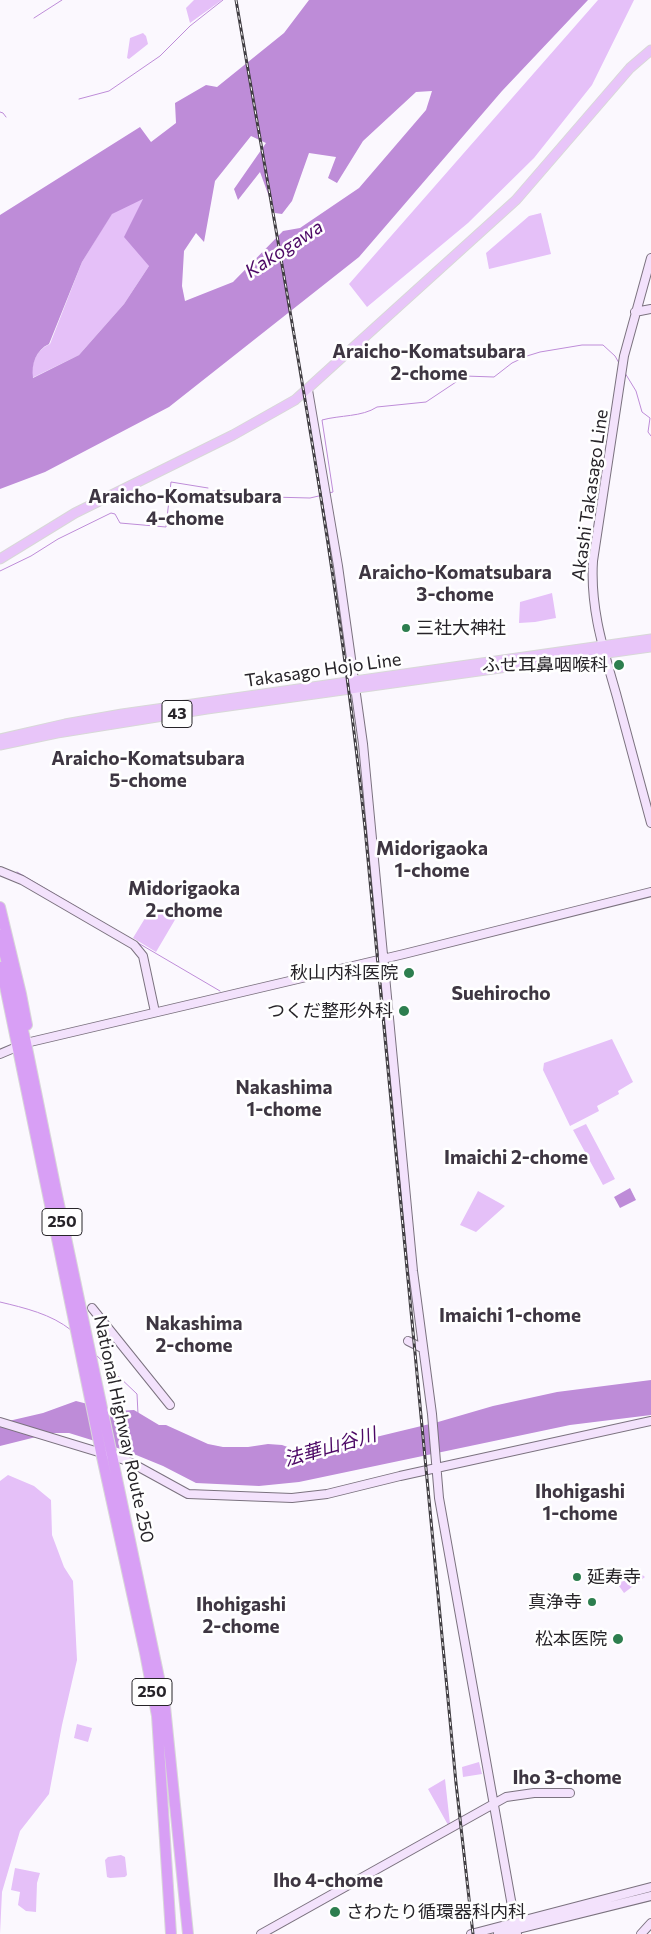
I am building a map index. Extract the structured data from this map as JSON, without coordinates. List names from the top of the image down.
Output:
{
  "streets": {
    "highway": ["250", "National Highway Route 250"],
    "main road": ["Takasago Hojo Line", "43"],
    "street": ["Akashi Takasago Line"]
  },
  "crossings": [
    ["Akashi Takasago Line", "Takasago Hojo Line"],
    ["250", "National Highway Route 250"]
  ],
  "districts": [
    "Araicho-Komatsubara 2-chome",
    "Araicho-Komatsubara 4-chome",
    "Araicho-Komatsubara 3-chome",
    "Araicho-Komatsubara 5-chome",
    "Midorigaoka 1-chome",
    "Midorigaoka 2-chome",
    "Suehirocho",
    "Nakashima 1-chome",
    "Imaichi 2-chome",
    "Imaichi 1-chome",
    "Nakashima 2-chome",
    "Ihohigashi 1-chome",
    "Ihohigashi 2-chome",
    "Iho 3-chome",
    "Iho 4-chome"
  ],
  "water": ["Kakogawa", "法華山谷川"],
  "places": [
    "三社大神社",
    "ふせ耳鼻咽喉科",
    "秋山内科医院",
    "つくだ整形外科",
    "延寿寺",
    "真浄寺",
    "松本医院",
    "さわたり循環器科内科"
  ]
}
